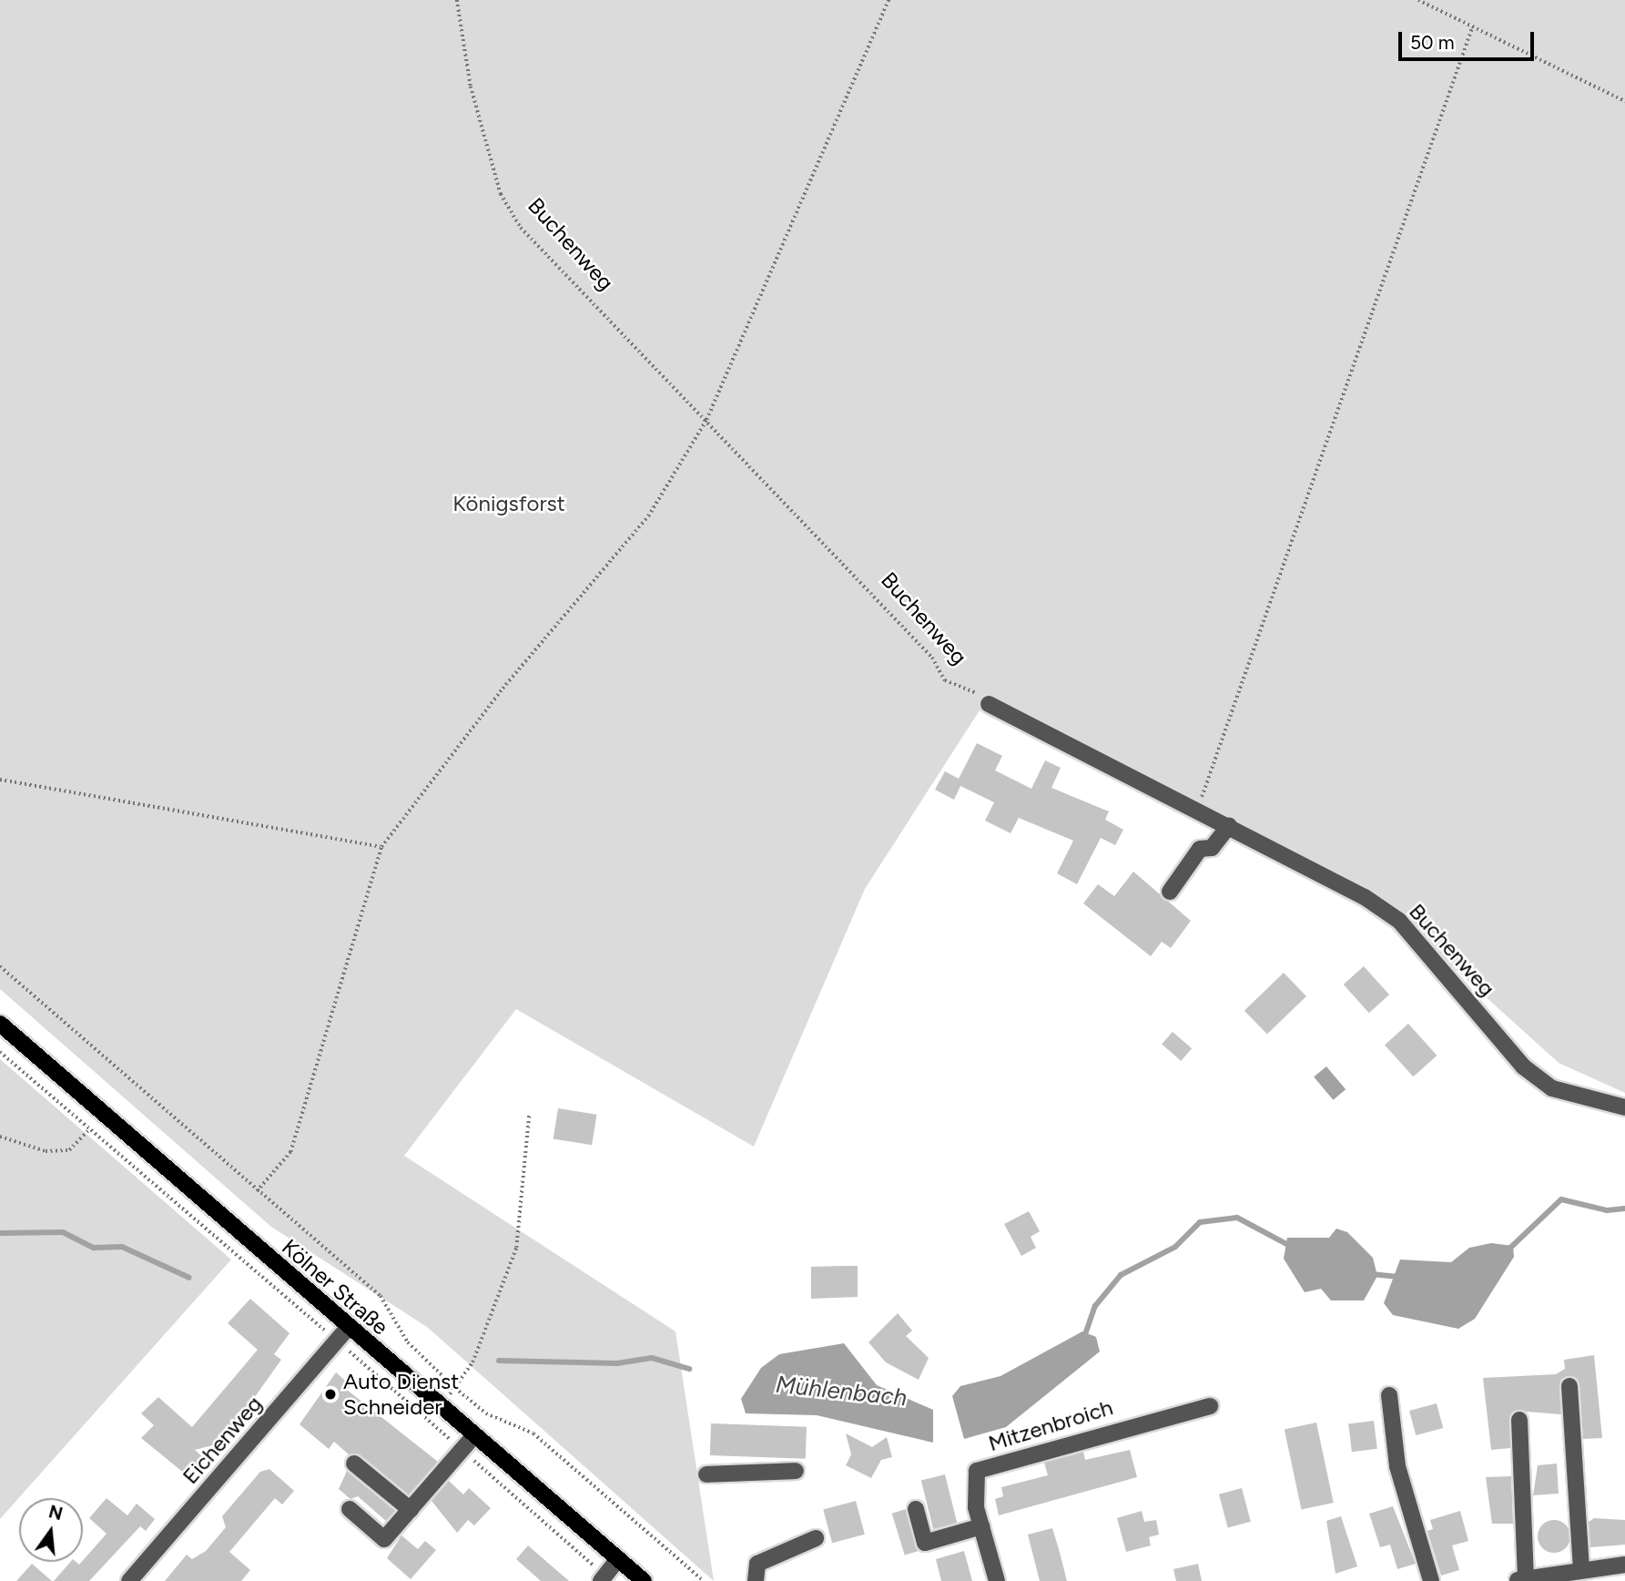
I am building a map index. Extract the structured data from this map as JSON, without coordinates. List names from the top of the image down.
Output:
{
  "streets": {
    "main road": ["Kölner Straße"],
    "street": ["Buchenweg", "Mitzenbroich", "Eichenweg"]
  },
  "crossings": [
    ["Kölner Straße", "Eichenweg"]
  ],
  "water": ["Mühlenbach"],
  "parks": ["Königsforst"],
  "places": ["Auto Dienst Schneider"],
  "scale_bar": "50 m",
  "north": "top"
}
